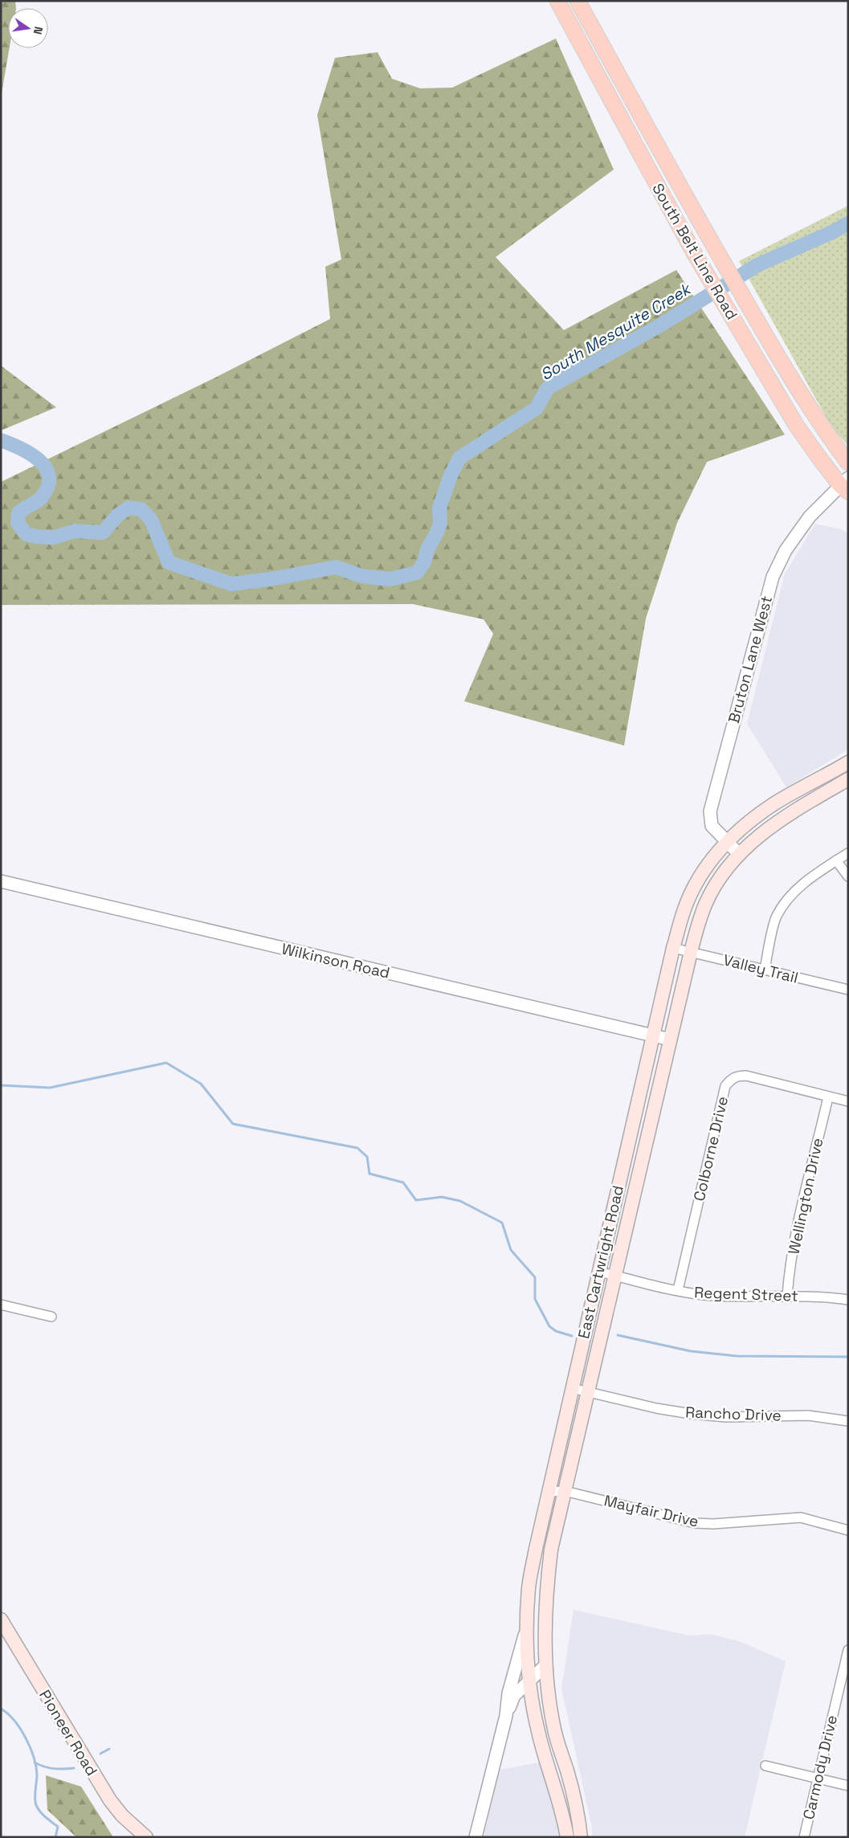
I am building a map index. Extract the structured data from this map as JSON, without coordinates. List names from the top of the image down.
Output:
{
  "streets": {
    "main road": ["South Belt Line Road", "East Cartwright Road", "Pioneer Road"],
    "street": [
      "Bruton Lane West",
      "Wilkinson Road",
      "Valley Trail",
      "Colborne Drive",
      "Wellington Drive",
      "Regent Street",
      "Rancho Drive",
      "Mayfair Drive",
      "Carmody Drive"
    ]
  },
  "crossings": [
    ["South Belt Line Road", "Bruton Lane West"],
    ["Bruton Lane West", "East Cartwright Road"],
    ["Wilkinson Road", "East Cartwright Road"],
    ["Valley Trail", "East Cartwright Road"],
    ["Colborne Drive", "Wellington Drive"],
    ["Colborne Drive", "Regent Street"],
    ["Wellington Drive", "Regent Street"],
    ["East Cartwright Road", "Regent Street"],
    ["East Cartwright Road", "Rancho Drive"],
    ["East Cartwright Road", "Mayfair Drive"]
  ],
  "water": ["South Mesquite Creek"],
  "north": "right"
}
